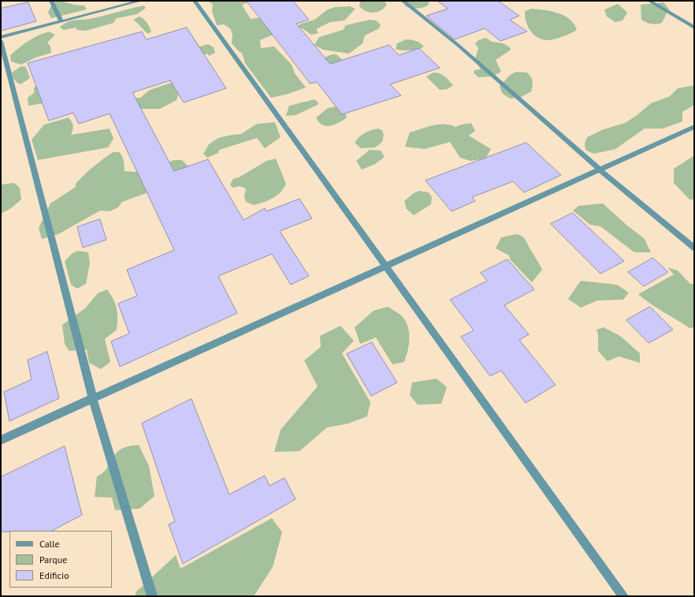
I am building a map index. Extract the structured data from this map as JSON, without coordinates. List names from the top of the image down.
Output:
{
  "legend": ["Calle", "Parque", "Edificio"]
}
